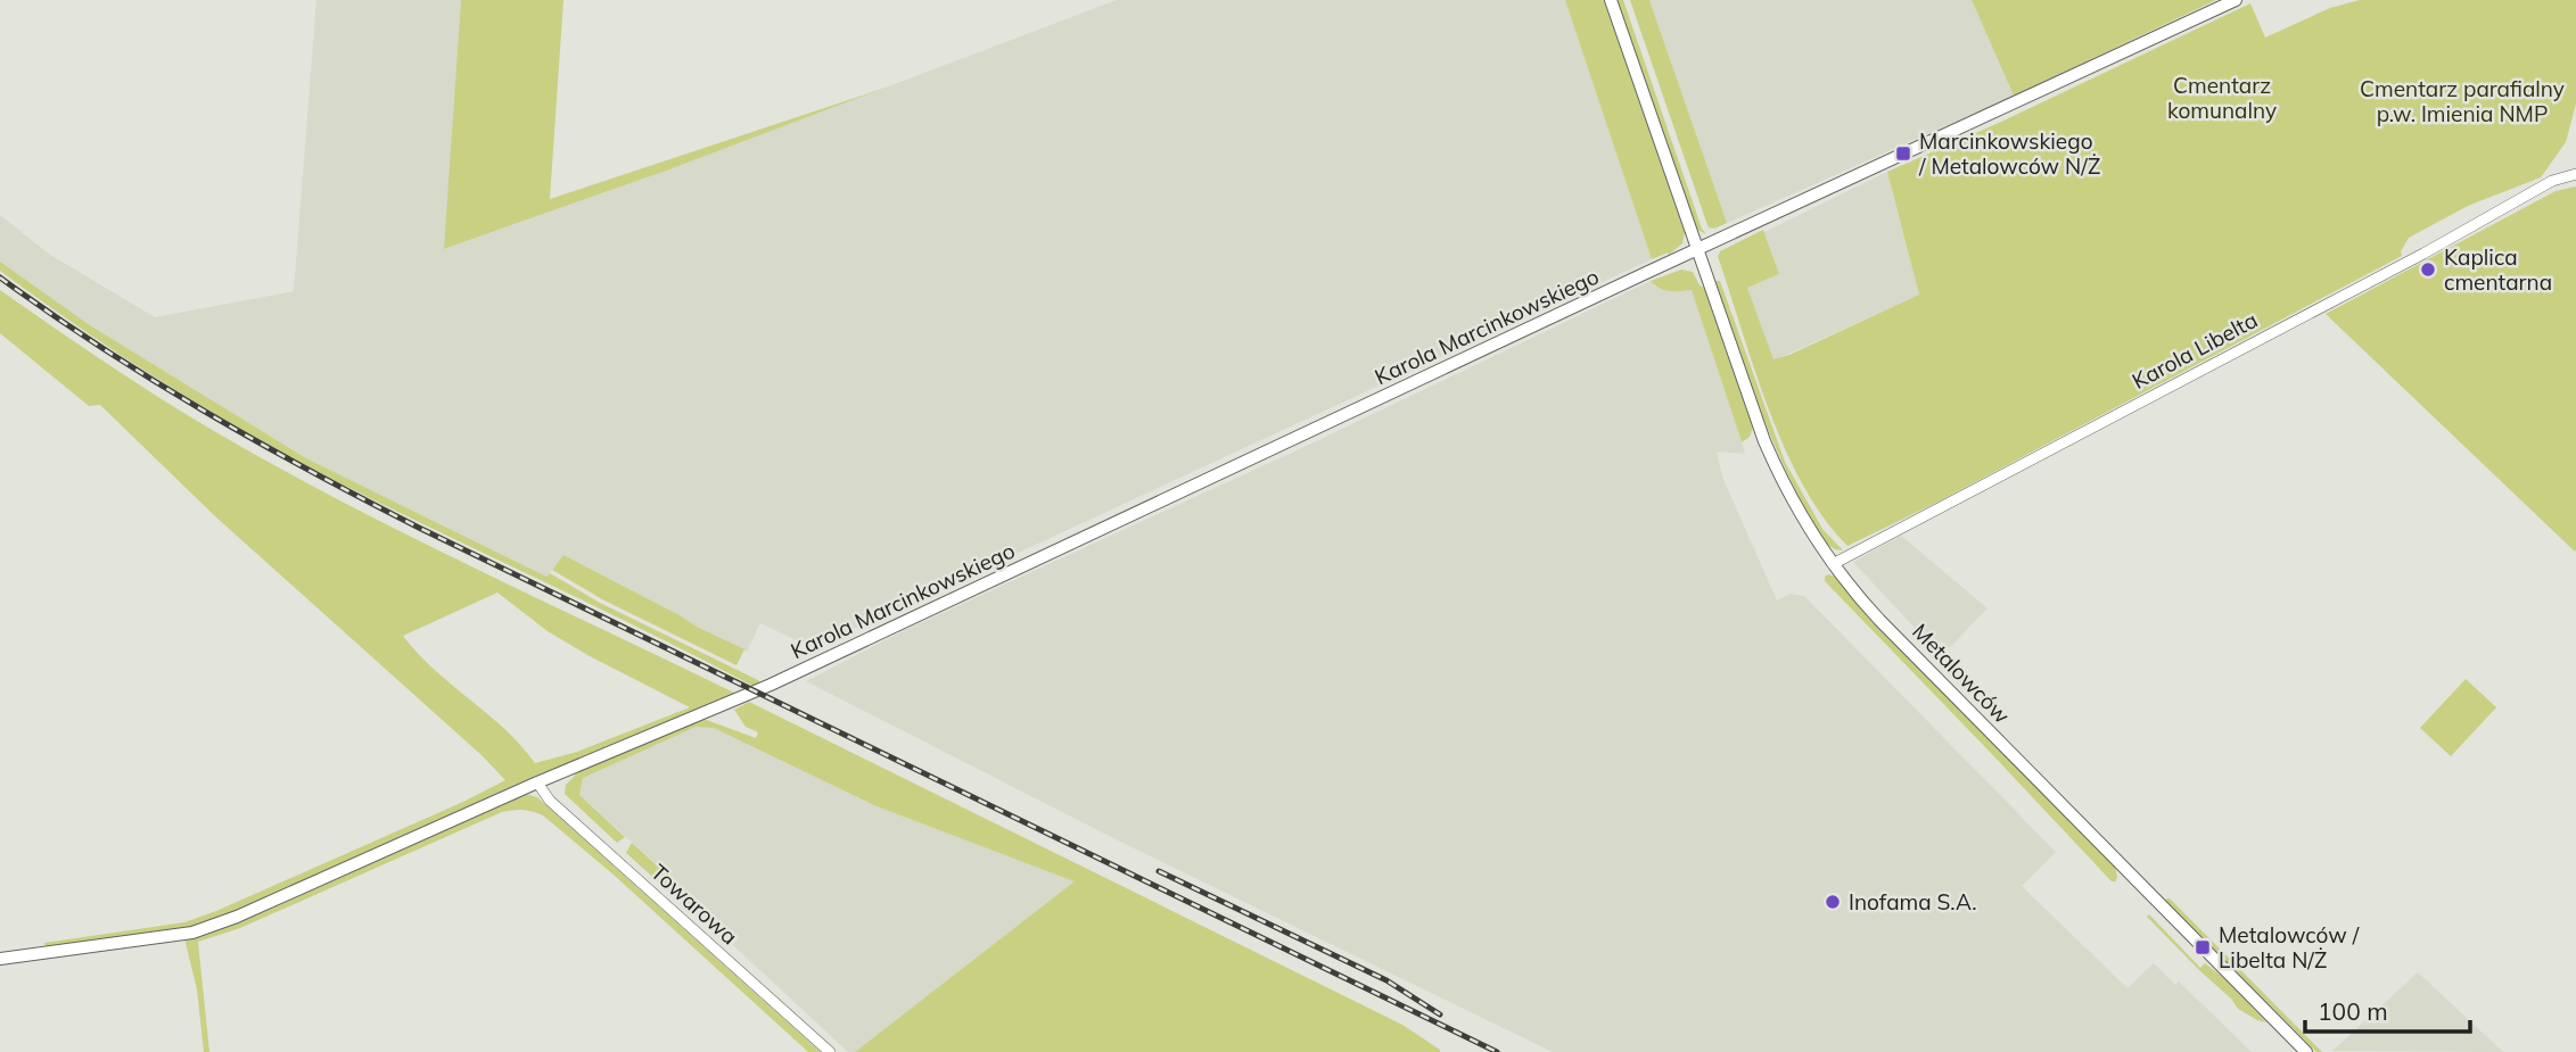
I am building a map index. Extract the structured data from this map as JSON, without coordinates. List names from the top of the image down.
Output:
{
  "streets": {
    "street": [
      "Karola Marcinkowskiego",
      "Karola Libelta",
      "Metalowców",
      "Towarowa"
    ]
  },
  "crossings": [
    ["Karola Marcinkowskiego", "Metalowców"],
    ["Karola Marcinkowskiego", "Towarowa"],
    ["Karola Libelta", "Metalowców"]
  ],
  "parks": ["Cmentarz komunalny", "Cmentarz parafialny p.w. Imienia NMP"],
  "places": {
    "transit": ["Marcinkowskiego / Metalowców N/Ż", "Metalowców / Libelta N/Ż"],
    "other": ["Kaplica cmentarna", "Inofama S.A."]
  },
  "scale_bar": "100 m"
}
